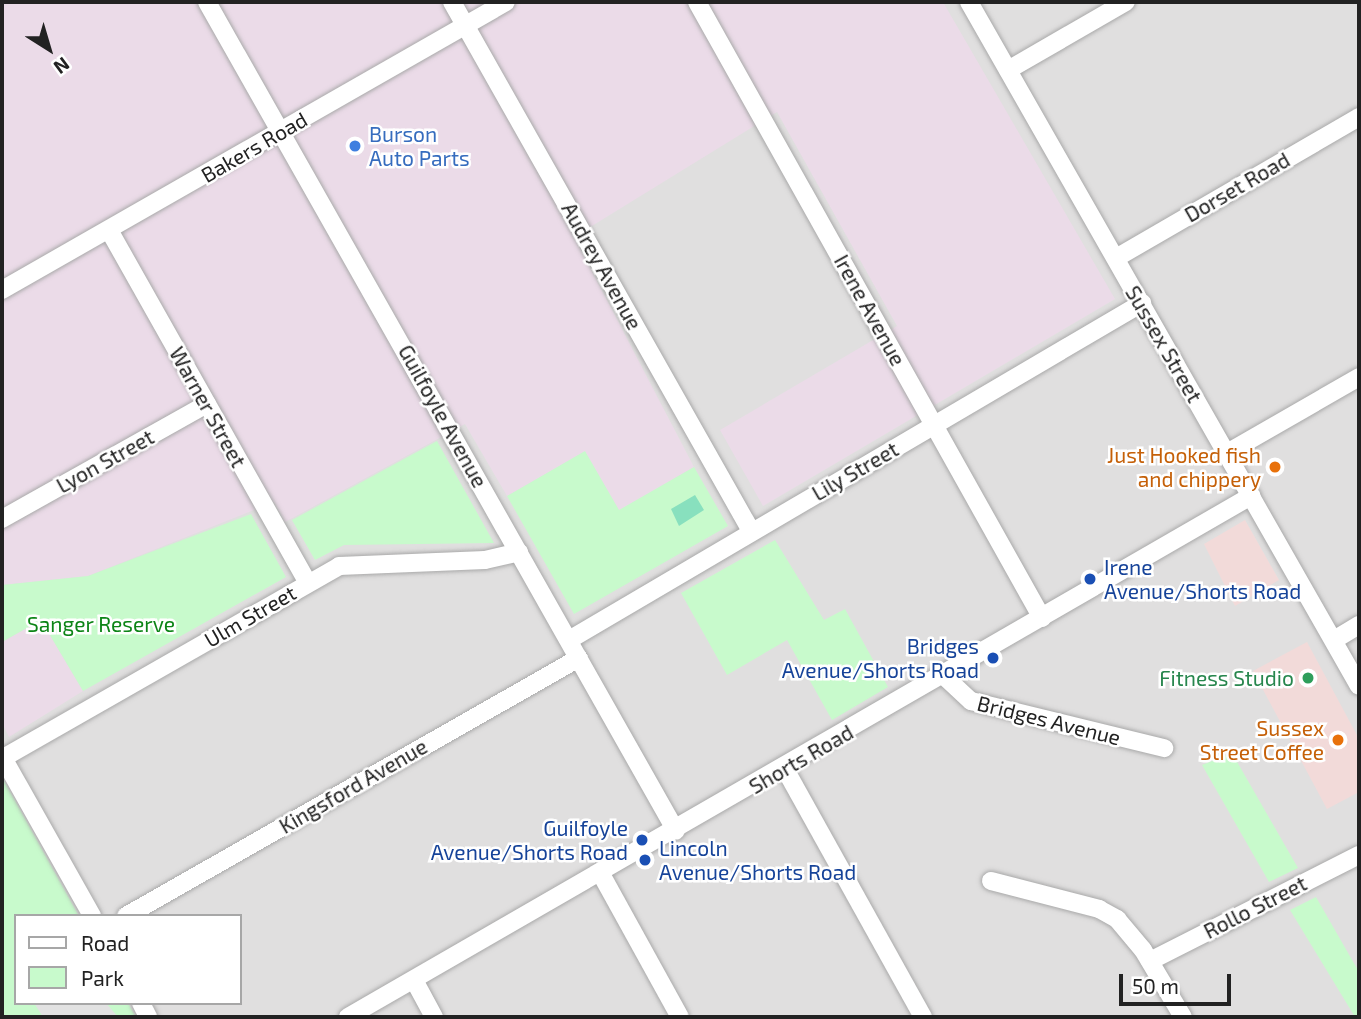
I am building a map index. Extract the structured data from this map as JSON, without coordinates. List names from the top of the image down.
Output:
{
  "streets": {
    "street": [
      "Bakers Road",
      "Dorset Road",
      "Audrey Avenue",
      "Irene Avenue",
      "Sussex Street",
      "Warner Street",
      "Guilfoyle Avenue",
      "Lyon Street",
      "Lily Street",
      "Ulm Street",
      "Bridges Avenue",
      "Shorts Road",
      "Kingsford Avenue",
      "Rollo Street"
    ]
  },
  "crossings": [
    ["Bakers Road", "Audrey Avenue"],
    ["Bakers Road", "Warner Street"],
    ["Bakers Road", "Guilfoyle Avenue"],
    ["Dorset Road", "Sussex Street"],
    ["Audrey Avenue", "Lily Street"],
    ["Irene Avenue", "Lily Street"],
    ["Irene Avenue", "Shorts Road"],
    ["Sussex Street", "Lily Street"],
    ["Sussex Street", "Shorts Road"],
    ["Warner Street", "Lyon Street"],
    ["Warner Street", "Ulm Street"],
    ["Guilfoyle Avenue", "Lily Street"],
    ["Guilfoyle Avenue", "Ulm Street"],
    ["Guilfoyle Avenue", "Shorts Road"],
    ["Guilfoyle Avenue", "Kingsford Avenue"],
    ["Bridges Avenue", "Shorts Road"]
  ],
  "parks": ["Sanger Reserve"],
  "places": [
    "Burson Auto Parts",
    "Just Hooked fish and chippery",
    "Irene Avenue/Shorts Road",
    "Bridges Avenue/Shorts Road",
    "Fitness Studio",
    "Sussex Street Coffee",
    "Guilfoyle Avenue/Shorts Road",
    "Lincoln Avenue/Shorts Road"
  ],
  "legend": ["Road", "Park"],
  "scale_bar": "50 m",
  "north": "bottom right"
}
